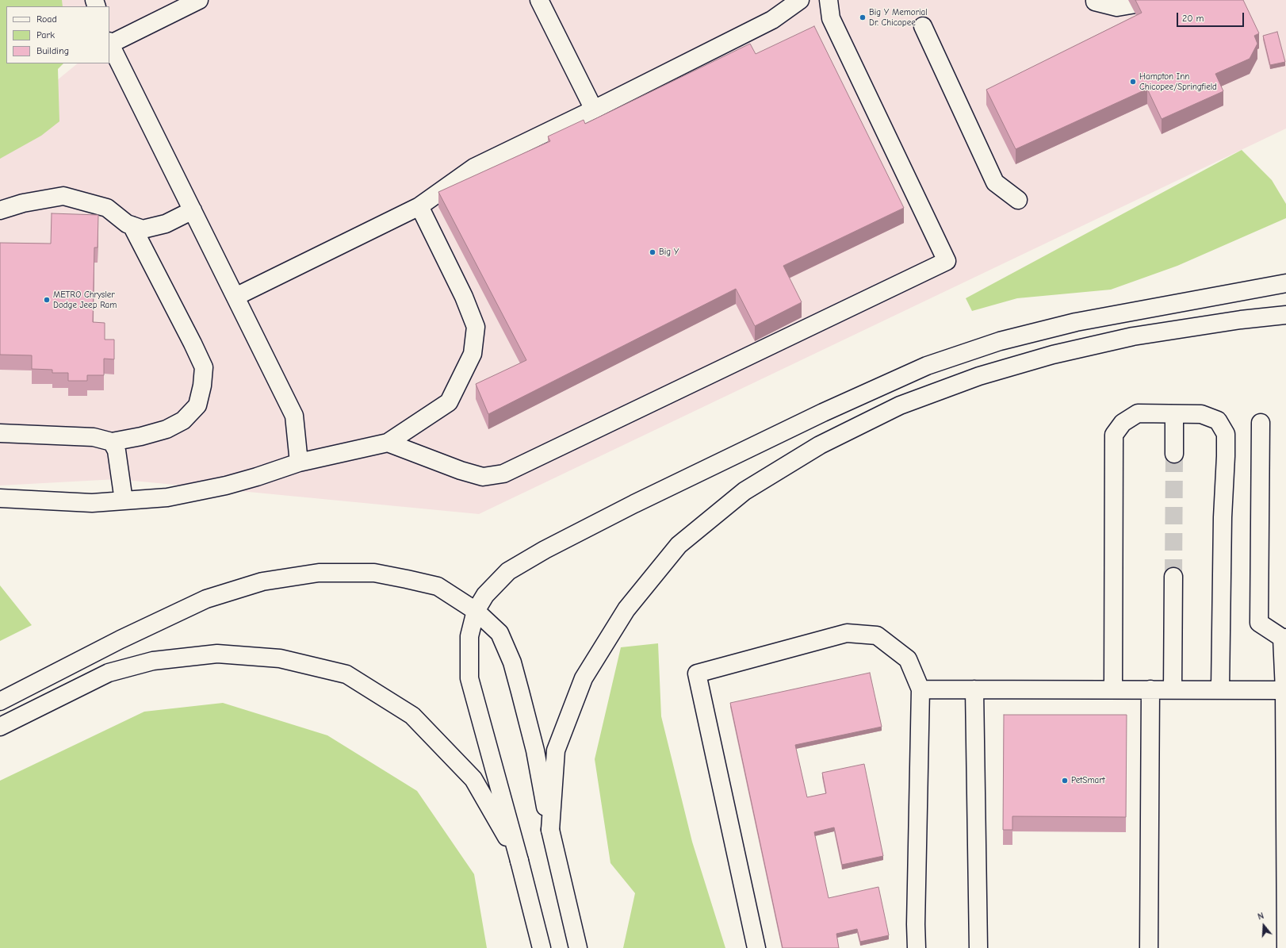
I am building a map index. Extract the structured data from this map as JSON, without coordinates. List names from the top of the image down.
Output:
{
  "places": [
    "Big Y Memorial Dr. Chicopee",
    "Hampton Inn Chicopee/Springfield",
    "Big Y",
    "METRO Chrysler Dodge Jeep Ram",
    "PetSmart"
  ],
  "legend": ["Road", "Park", "Building"],
  "scale_bar": "20 m",
  "north": "top"
}
